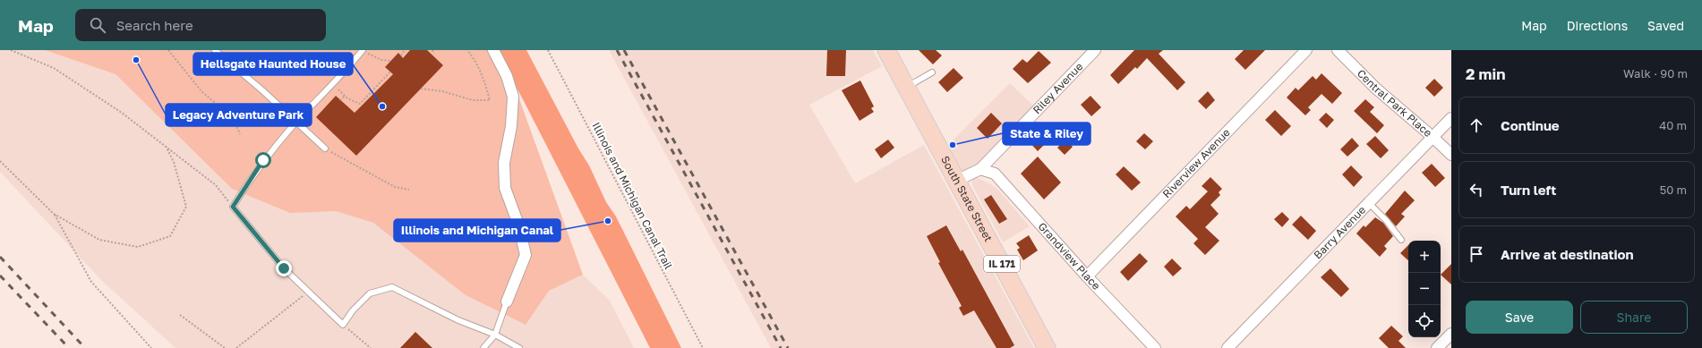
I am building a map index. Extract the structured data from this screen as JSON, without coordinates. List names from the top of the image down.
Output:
{
  "streets": {
    "main road": ["South State Street", "IL 171"],
    "street": [
      "Riley Avenue",
      "Central Park Place",
      "Riverview Avenue",
      "Barry Avenue",
      "Grandview Place"
    ],
    "path": ["Illinois and Michigan Canal Trail"]
  },
  "crossings": [
    ["Riley Avenue", "South State Street"],
    ["Riley Avenue", "Grandview Place"],
    ["Central Park Place", "Barry Avenue"],
    ["Riverview Avenue", "Grandview Place"]
  ],
  "places": [
    "Legacy Adventure Park",
    "Hellsgate Haunted House",
    "State & Riley",
    "Illinois and Michigan Canal"
  ],
  "page": {
    "header": "Map",
    "search": "Search here",
    "nav": ["Map", "Directions", "Saved"],
    "heading": ["2 min", "Walk · 90 m"],
    "list": [
      ["Continue", "40 m"],
      ["Turn left", "50 m"],
      "Arrive at destination"
    ],
    "map_buttons": ["+", "−"],
    "buttons": ["Save", "Share"]
  }
}
